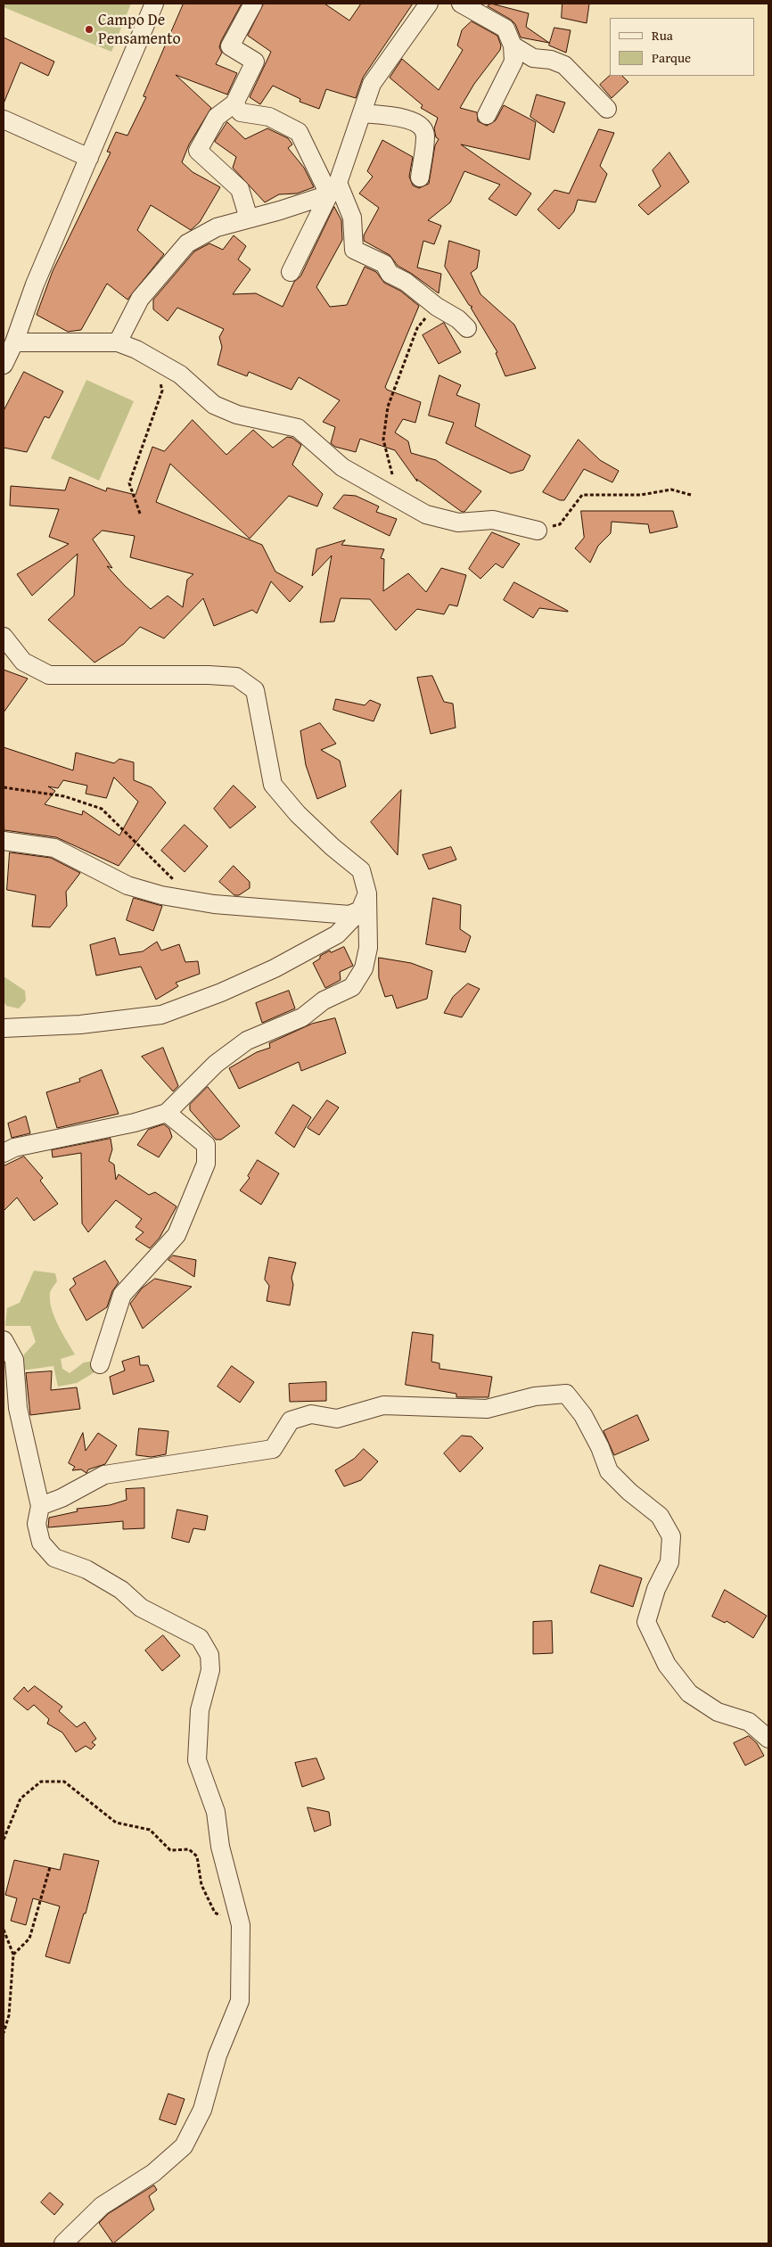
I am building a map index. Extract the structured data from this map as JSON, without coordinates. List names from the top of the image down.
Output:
{
  "places": ["Campo De Pensamento"],
  "legend": ["Rua", "Parque"]
}
